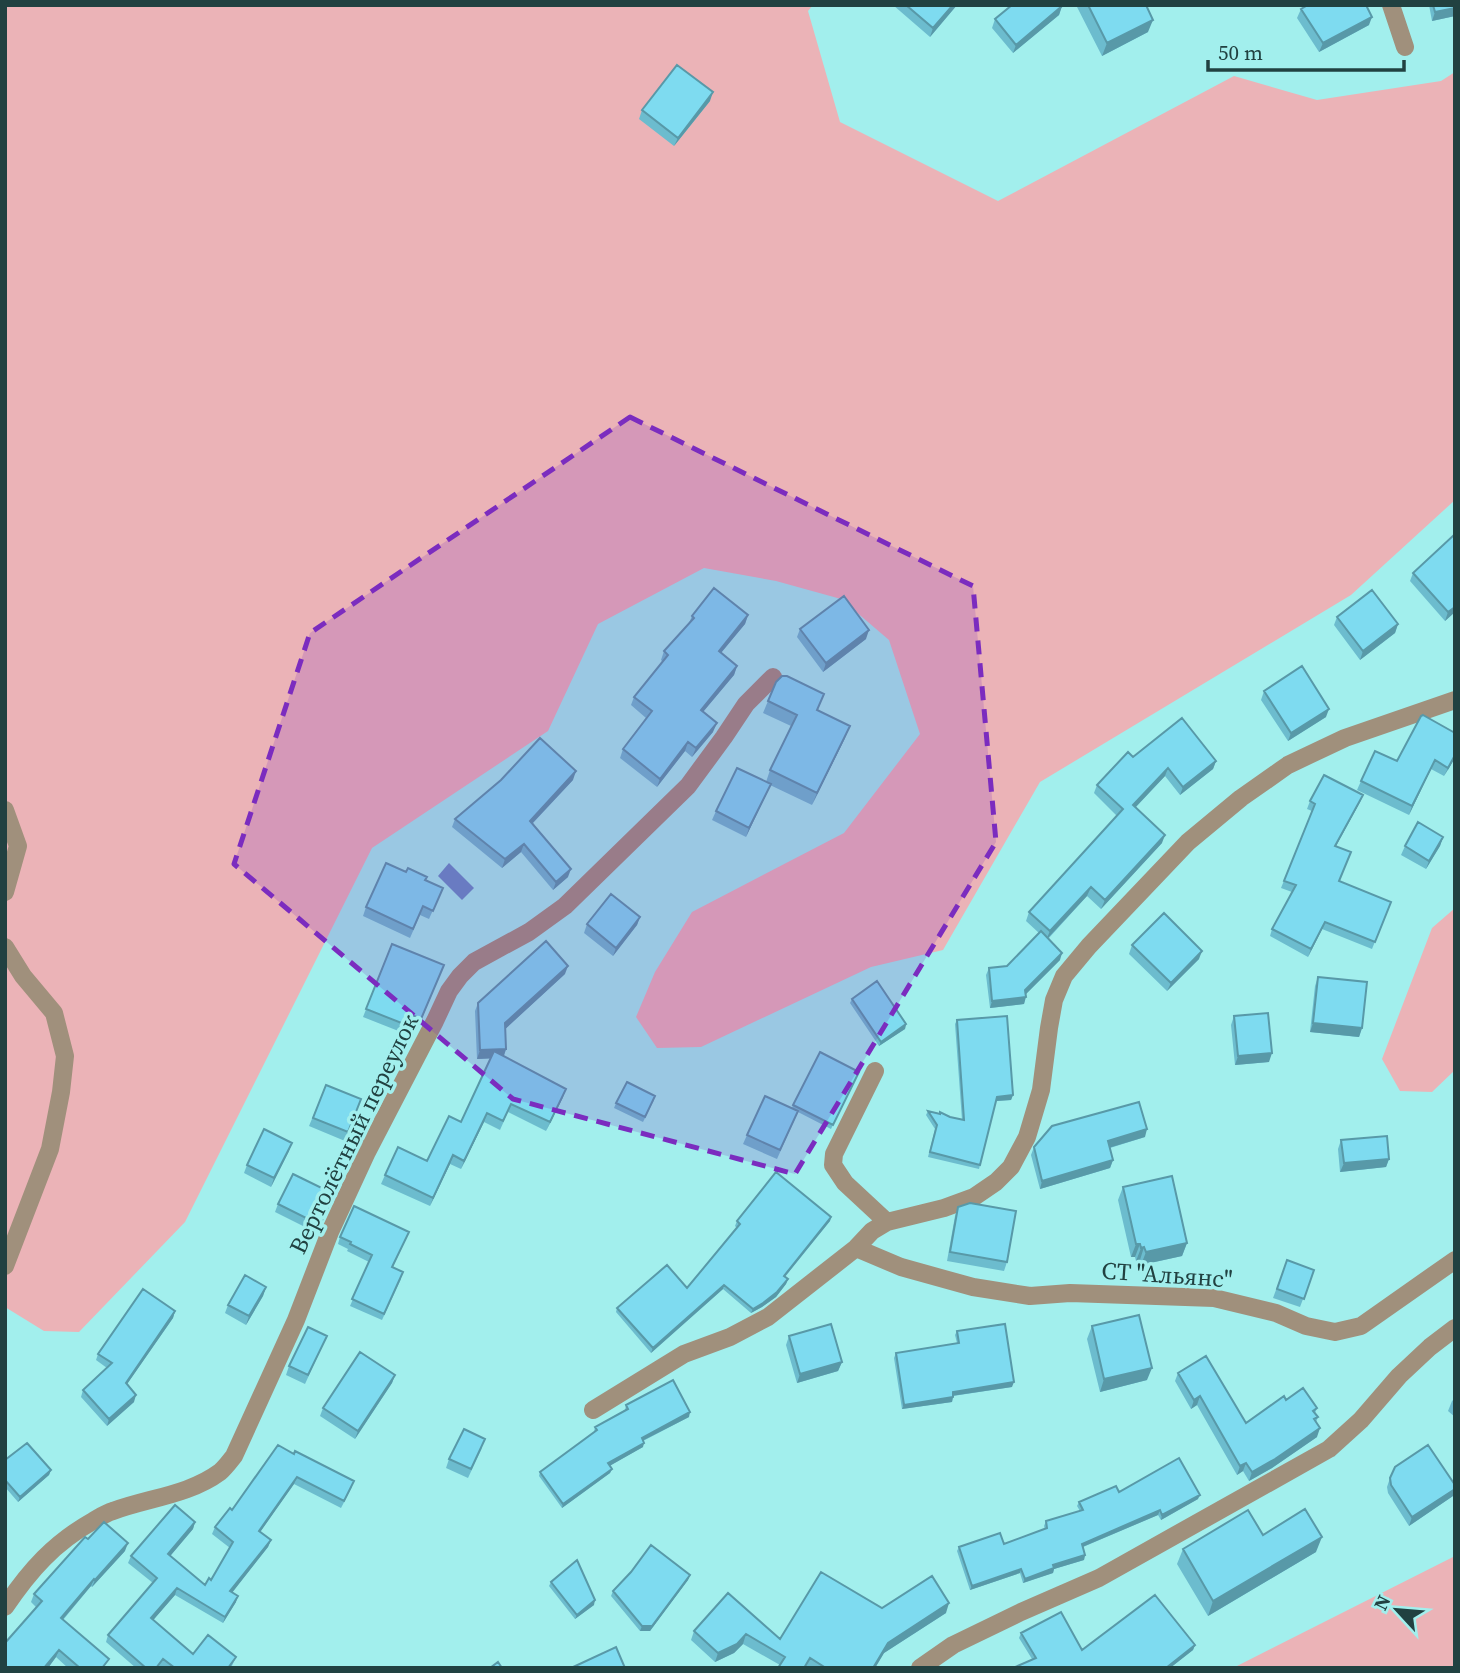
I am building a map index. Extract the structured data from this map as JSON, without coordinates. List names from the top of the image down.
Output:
{
  "streets": {
    "street": ["Вертолётный переулок", "СТ \"Альянс\""]
  },
  "scale_bar": "50 m",
  "north": "top left"
}
